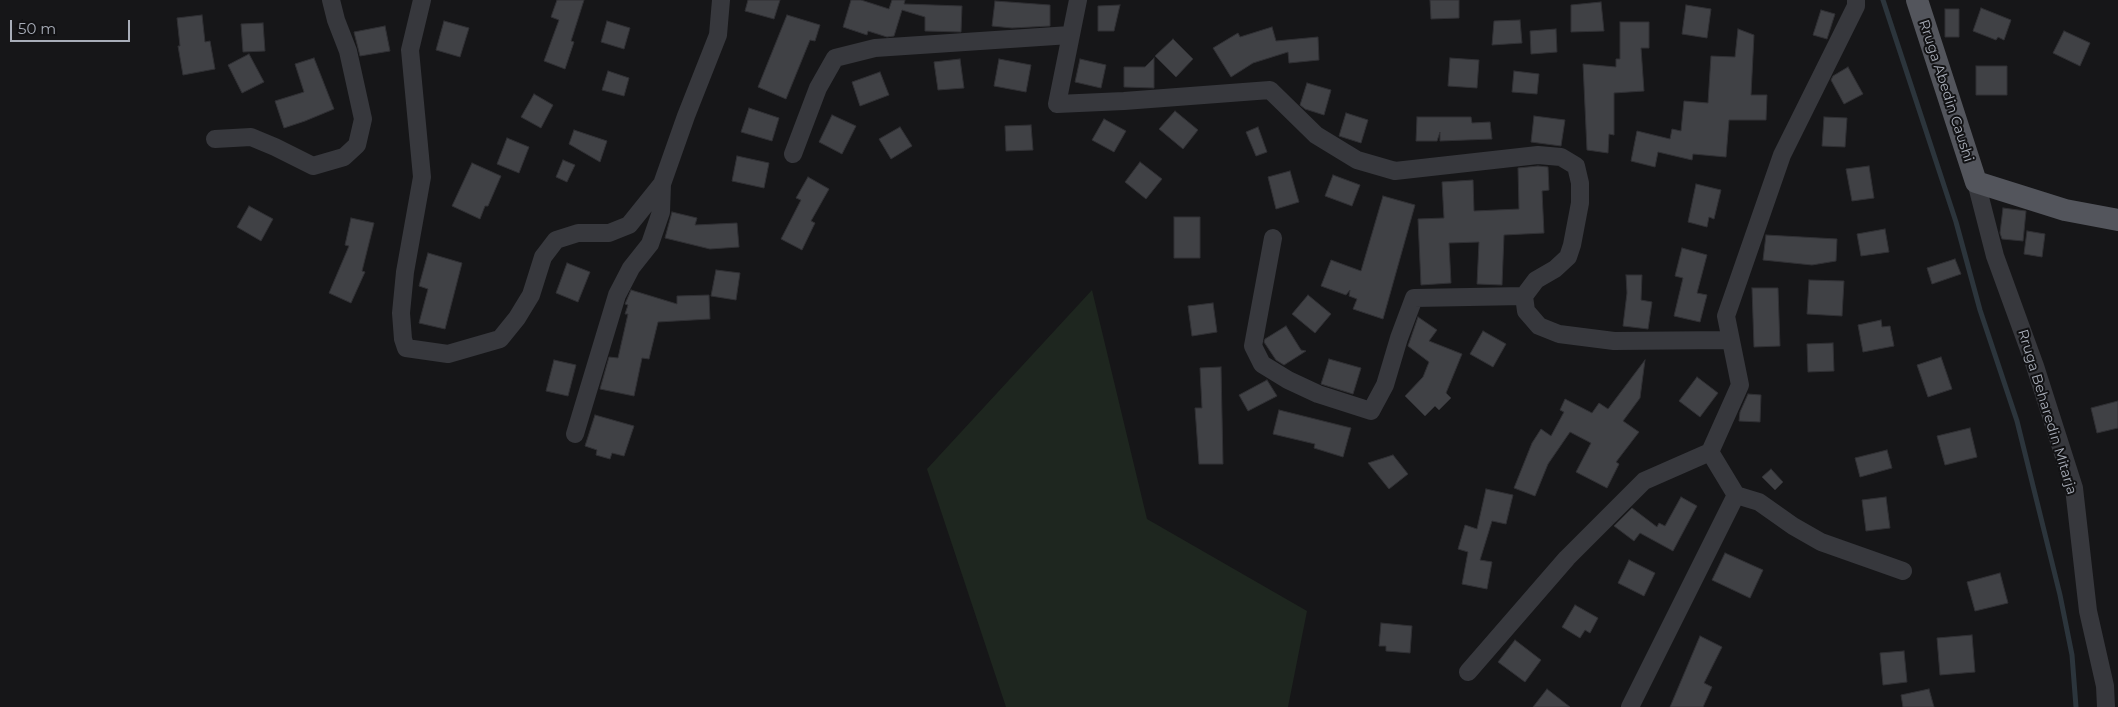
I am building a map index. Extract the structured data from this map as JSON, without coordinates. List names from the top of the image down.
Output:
{
  "streets": {
    "main road": ["Rruga Abedin Caushi"],
    "street": ["Rruga Beharedin Mitarja"]
  },
  "crossings": [
    ["Rruga Abedin Caushi", "Rruga Beharedin Mitarja"]
  ],
  "scale_bar": "50 m"
}
